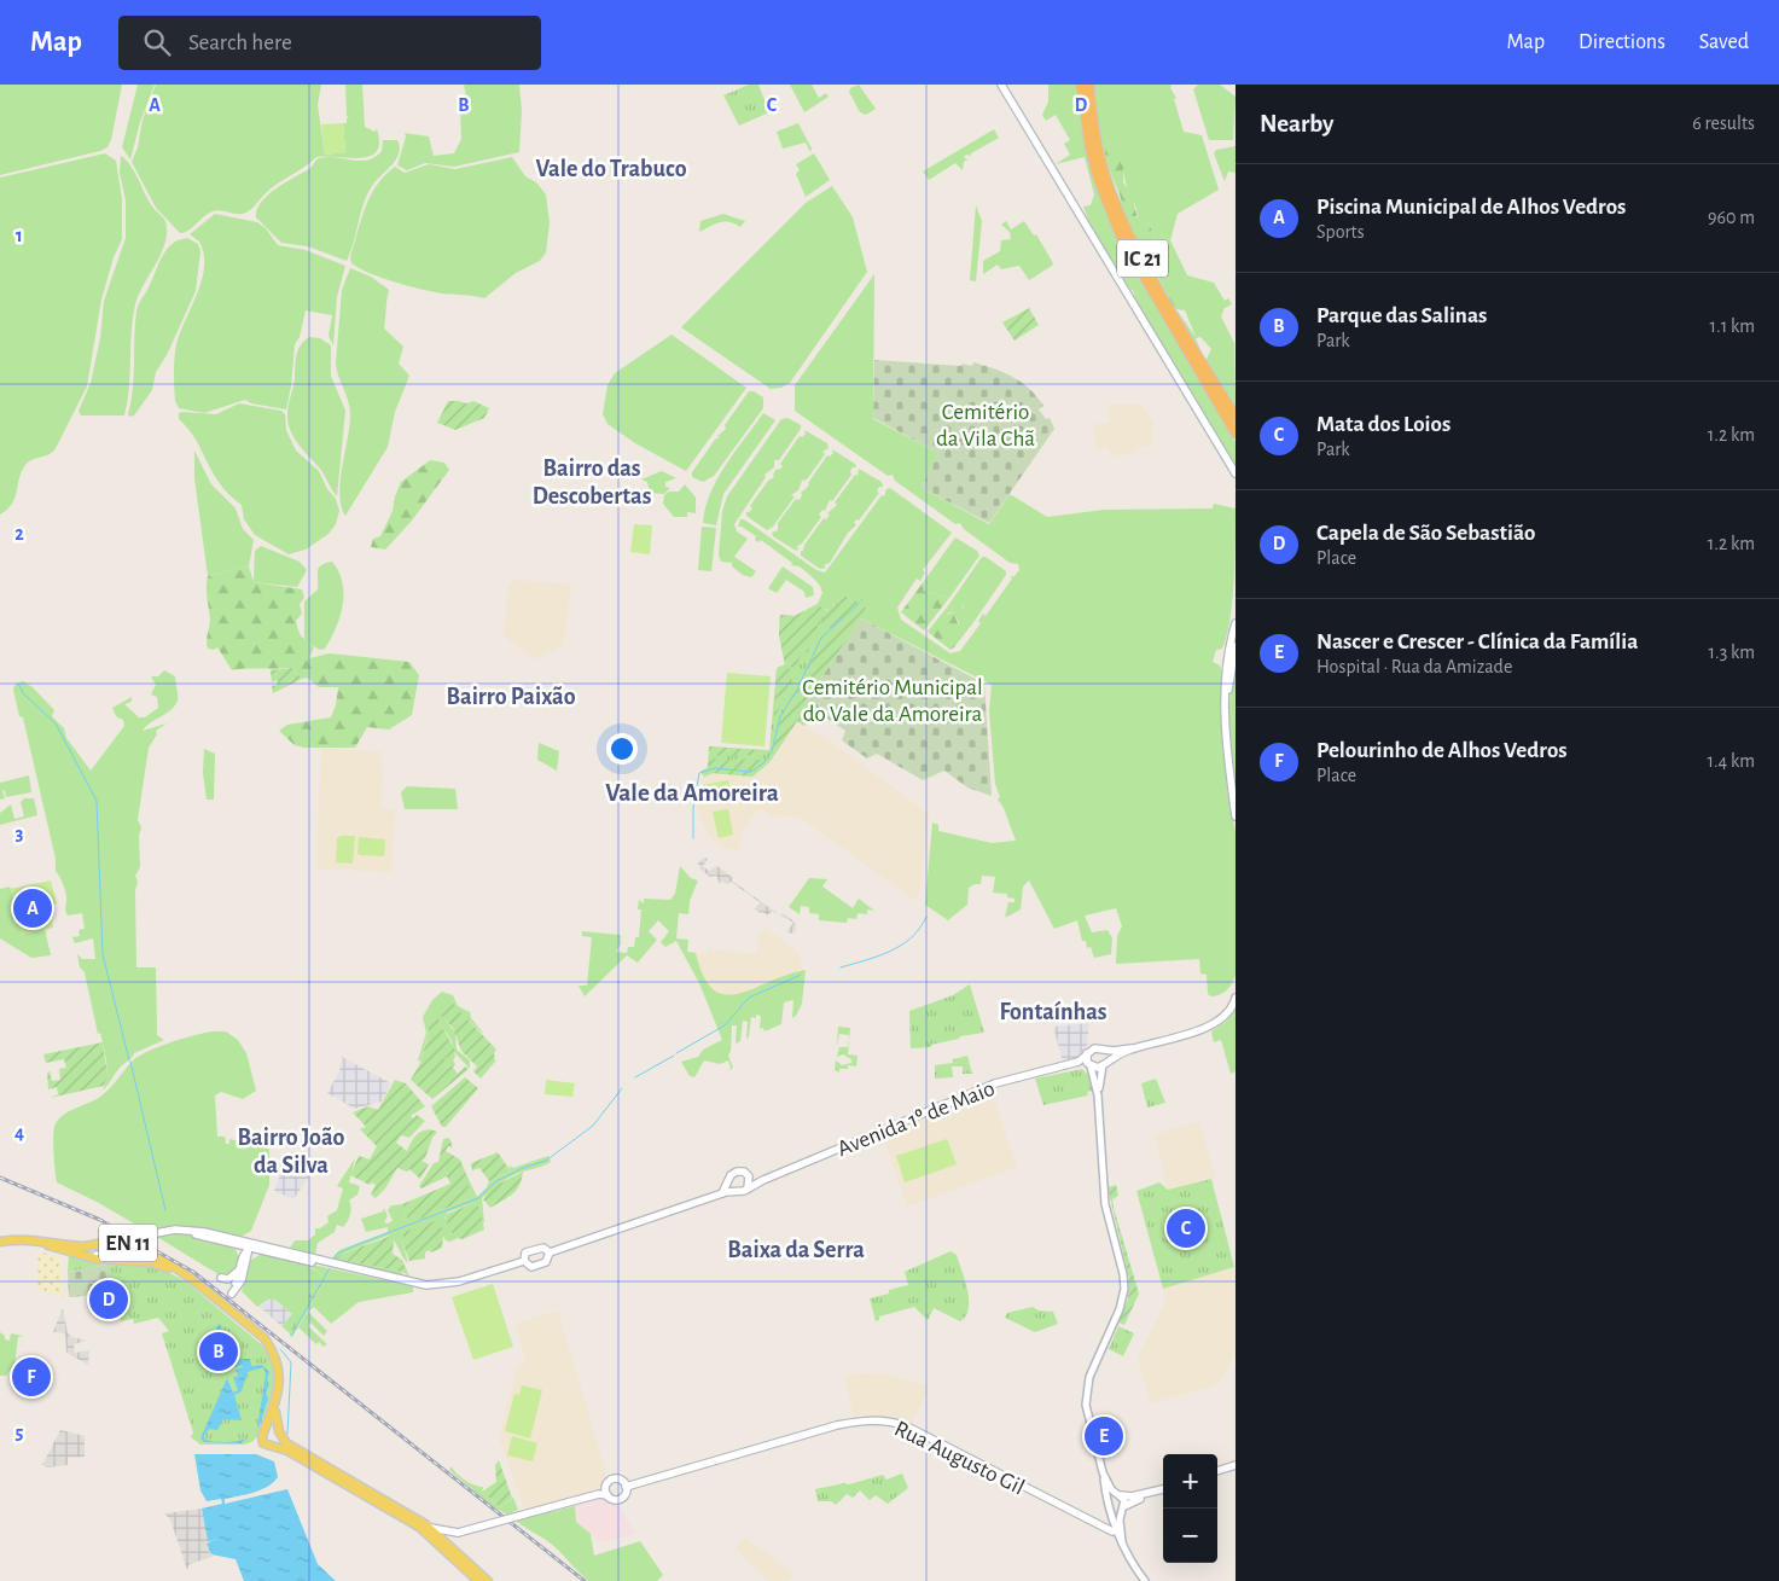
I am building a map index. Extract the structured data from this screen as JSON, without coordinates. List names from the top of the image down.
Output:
{
  "streets": {
    "highway": ["IC 21"],
    "main road": ["Avenida 1º de Maio", "EN 11", "Rua Augusto Gil"]
  },
  "districts": [
    "Vale do Trabuco",
    "Bairro das Descobertas",
    "Bairro Paixão",
    "Vale da Amoreira",
    "Fontaínhas",
    "Bairro João da Silva",
    "Baixa da Serra"
  ],
  "parks": ["Cemitério da Vila Chã", "Cemitério Municipal do Vale da Amoreira"],
  "page": {
    "header": "Map",
    "search": "Search here",
    "nav": ["Map", "Directions", "Saved"],
    "heading": ["Nearby", "6 results"],
    "list": [
      {
        "mark": "A",
        "name": "Piscina Municipal de Alhos Vedros",
        "note": "Sports",
        "value": "960 m"
      },
      {
        "mark": "B",
        "name": "Parque das Salinas",
        "note": "Park",
        "value": "1.1 km"
      },
      {
        "mark": "C",
        "name": "Mata dos Loios",
        "note": "Park",
        "value": "1.2 km"
      },
      {
        "mark": "D",
        "name": "Capela de São Sebastião",
        "note": "Place",
        "value": "1.2 km"
      },
      {
        "mark": "E",
        "name": "Nascer e Crescer - Clínica da Família",
        "note": "Hospital · Rua da Amizade",
        "value": "1.3 km"
      },
      {
        "mark": "F",
        "name": "Pelourinho de Alhos Vedros",
        "note": "Place",
        "value": "1.4 km"
      }
    ],
    "pins": [
      "A",
      "C",
      "D",
      "B",
      "F",
      "E"
    ],
    "map_buttons": ["+", "−"]
  },
  "grid": {
    "columns": [
      "A",
      "B",
      "C",
      "D"
    ],
    "rows": [
      "1",
      "2",
      "3",
      "4",
      "5"
    ]
  }
}
